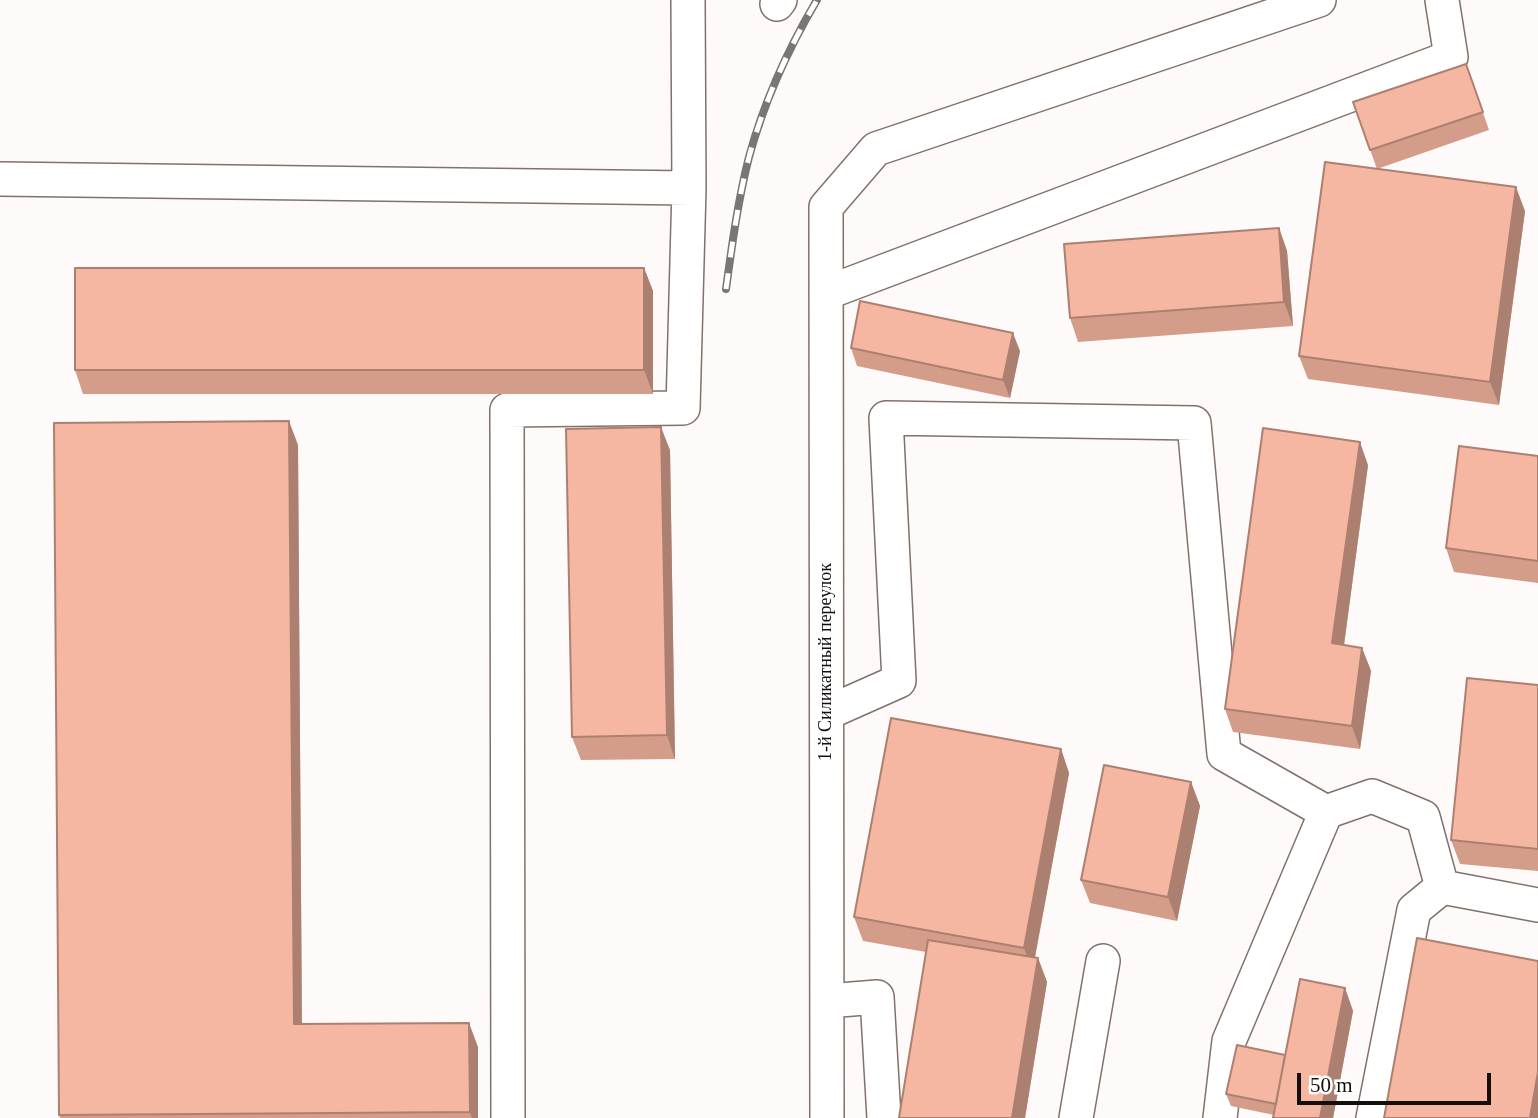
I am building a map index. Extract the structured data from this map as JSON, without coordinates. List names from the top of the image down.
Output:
{
  "streets": {
    "street": ["1-й Силикатный переулок"]
  },
  "scale_bar": "50 m"
}
